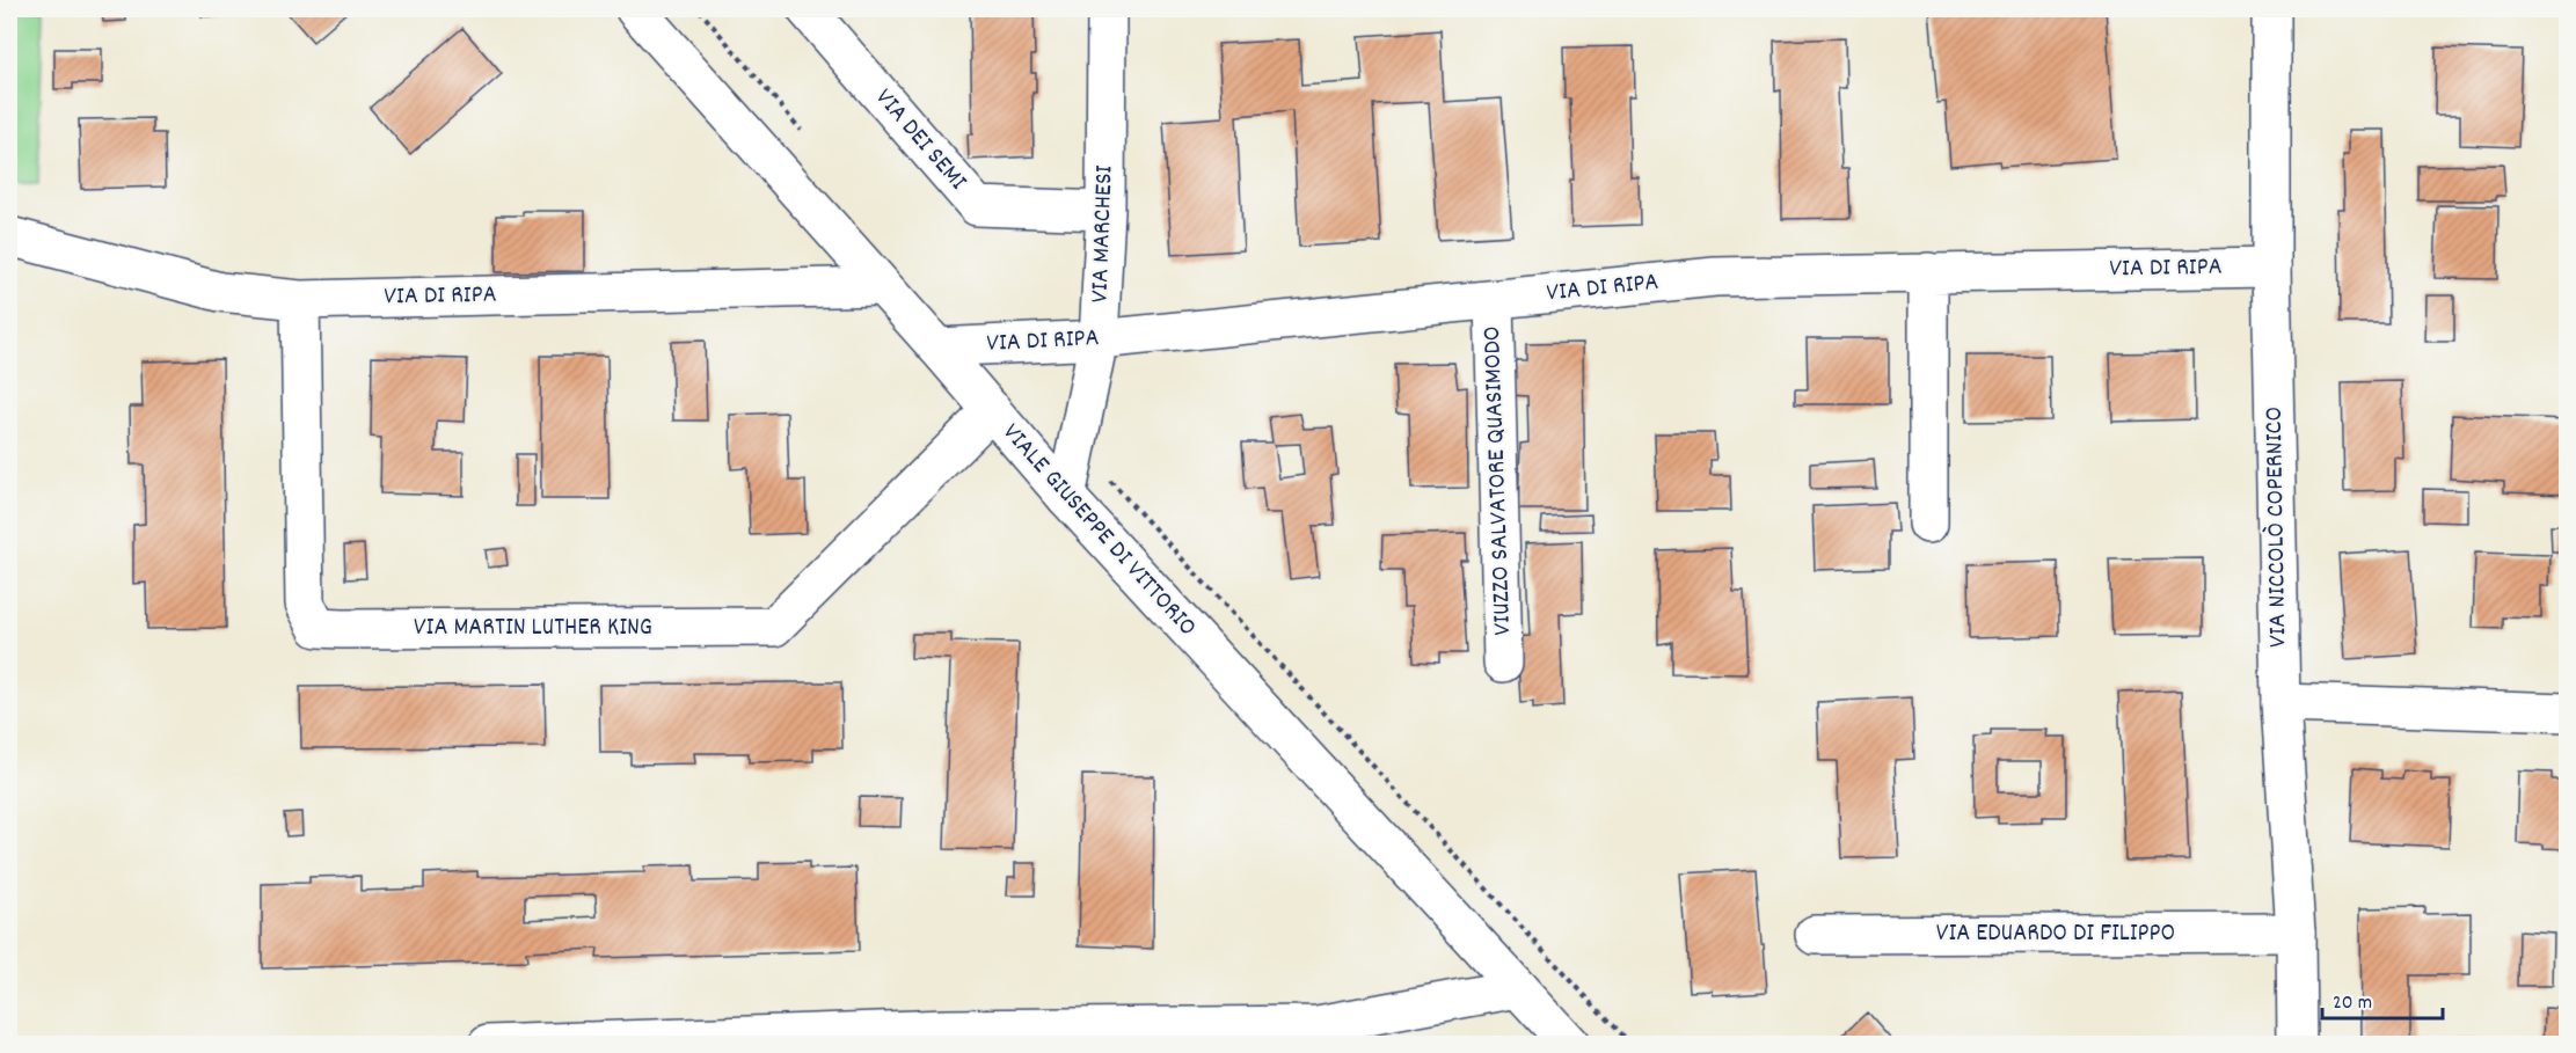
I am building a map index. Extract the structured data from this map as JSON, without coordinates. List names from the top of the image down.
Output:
{
  "streets": {
    "street": [
      "VIA DEI SEMI",
      "VIA MARCHESI",
      "VIA DI RIPA",
      "VIUZZO SALVATORE QUASIMODO",
      "VIA NICCOLÒ COPERNICO",
      "VIALE GIUSEPPE DI VITTORIO",
      "VIA MARTIN LUTHER KING",
      "VIA EDUARDO DI FILIPPO"
    ]
  },
  "crossings": [
    ["VIA DEI SEMI", "VIA MARCHESI"],
    ["VIA MARCHESI", "VIA DI RIPA"],
    ["VIA MARCHESI", "VIALE GIUSEPPE DI VITTORIO"],
    ["VIA DI RIPA", "VIUZZO SALVATORE QUASIMODO"],
    ["VIA DI RIPA", "VIA NICCOLÒ COPERNICO"],
    ["VIA DI RIPA", "VIALE GIUSEPPE DI VITTORIO"],
    ["VIA DI RIPA", "VIA MARTIN LUTHER KING"],
    ["VIA NICCOLÒ COPERNICO", "VIA EDUARDO DI FILIPPO"],
    ["VIALE GIUSEPPE DI VITTORIO", "VIA MARTIN LUTHER KING"]
  ],
  "scale_bar": "20 m"
}
